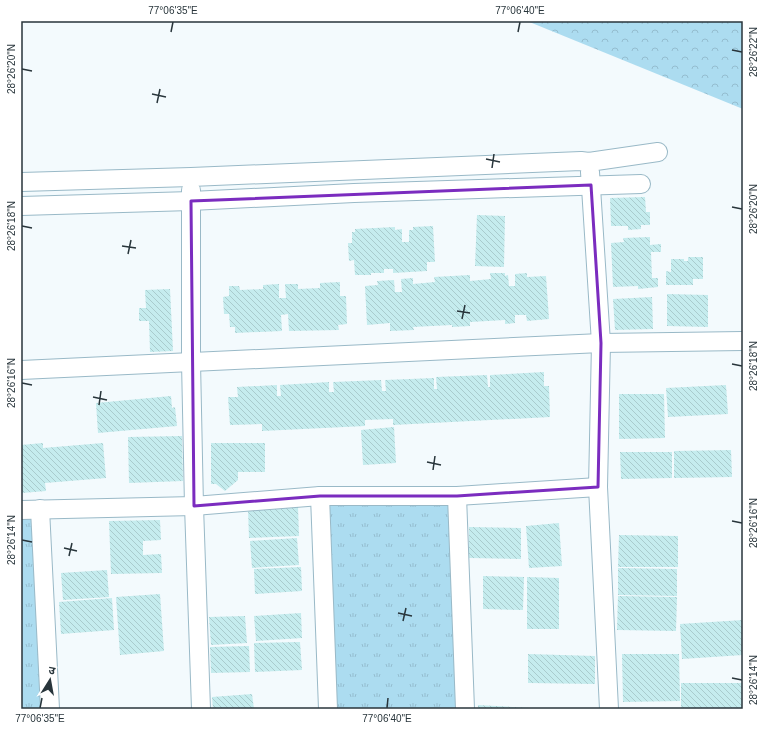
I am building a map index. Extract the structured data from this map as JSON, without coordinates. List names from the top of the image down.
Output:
{
  "north": "top",
  "coordinates": [
    "77°06'35\"E",
    "77°06'40\"E",
    "28°26'22\"N",
    "28°26'20\"N",
    "28°26'18\"N",
    "28°26'16\"N",
    "28°26'14\"N"
  ]
}
